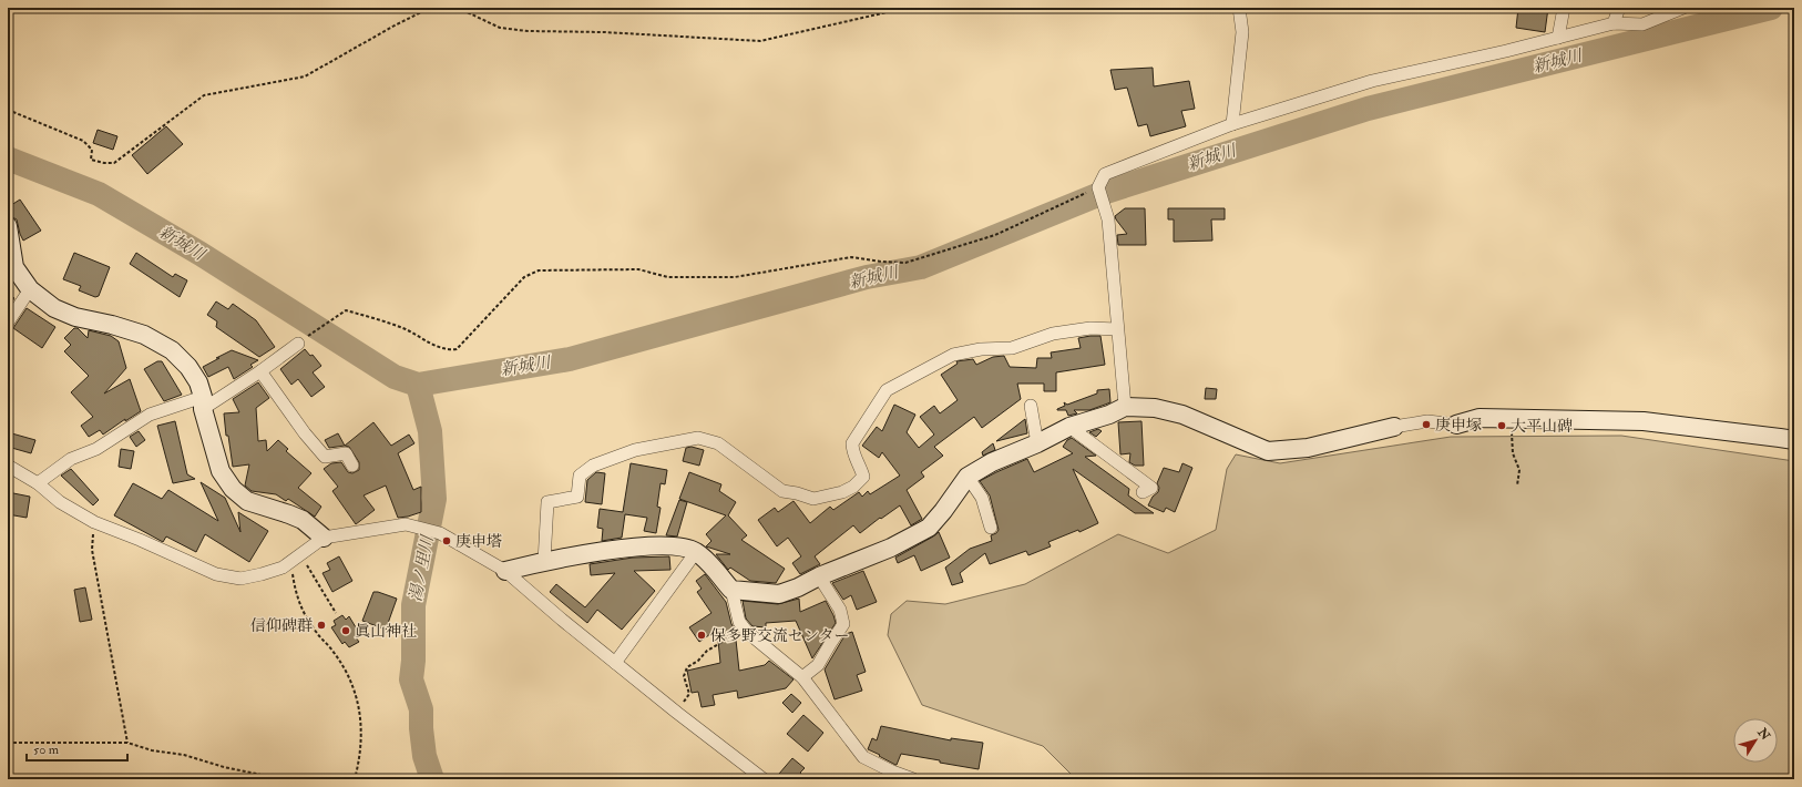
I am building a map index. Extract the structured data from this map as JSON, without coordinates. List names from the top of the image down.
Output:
{
  "water": ["新城川", "湯ノ里川"],
  "places": [
    "庚申塚",
    "大平山碑",
    "庚申塔",
    "信仰碑群",
    "眞山神社",
    "保多野交流センター"
  ],
  "scale_bar": "50 m",
  "north": "top right"
}
